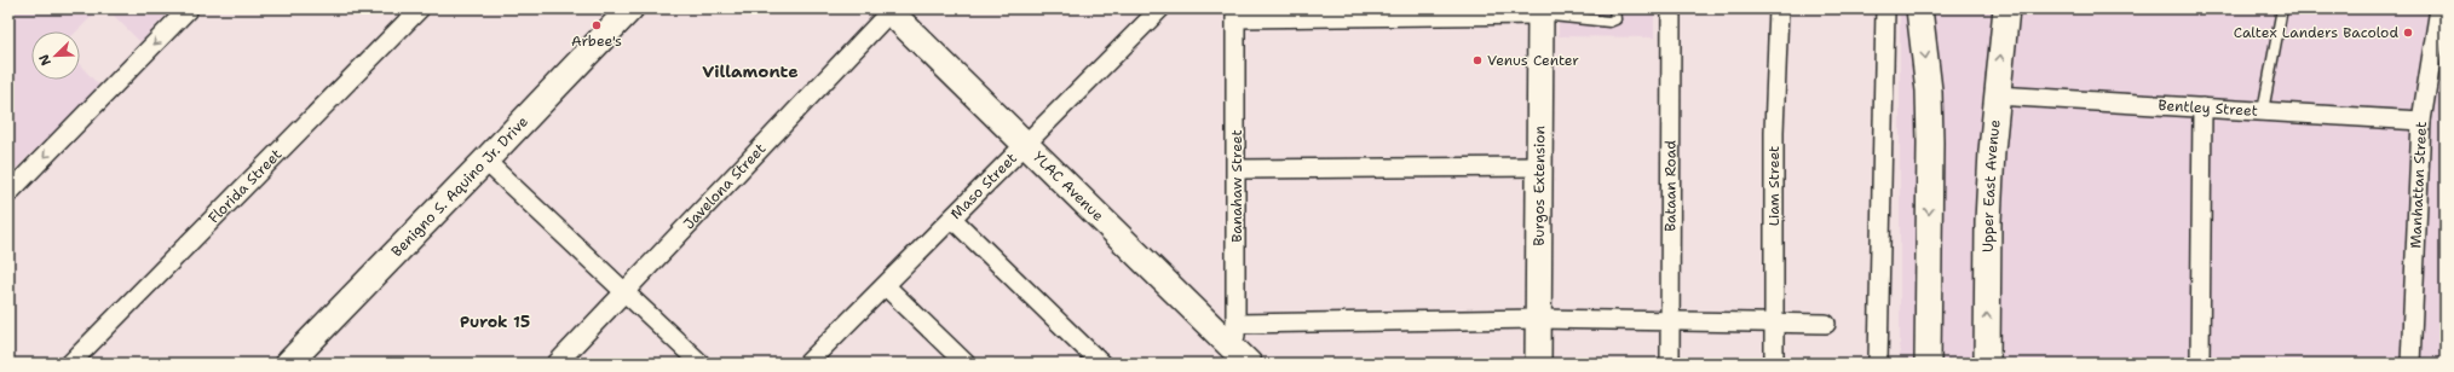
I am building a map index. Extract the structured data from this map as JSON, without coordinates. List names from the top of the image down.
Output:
{
  "streets": {
    "street": [
      "Bentley Street",
      "Manhattan Street",
      "Florida Street",
      "Javelona Street",
      "Maso Street",
      "YLAC Avenue",
      "Banahaw Street",
      "Burgos Extension",
      "Bataan Road",
      "Liam Street",
      "Upper East Avenue",
      "Benigno S. Aquino Jr. Drive"
    ]
  },
  "crossings": [
    ["Bentley Street", "Manhattan Street"],
    ["Bentley Street", "Upper East Avenue"],
    ["Javelona Street", "YLAC Avenue"],
    ["Maso Street", "YLAC Avenue"],
    ["YLAC Avenue", "Banahaw Street"]
  ],
  "districts": ["Villamonte", "Purok 15"],
  "places": ["Arbee's", "Caltex Landers Bacolod", "Venus Center"],
  "north": "bottom left"
}
